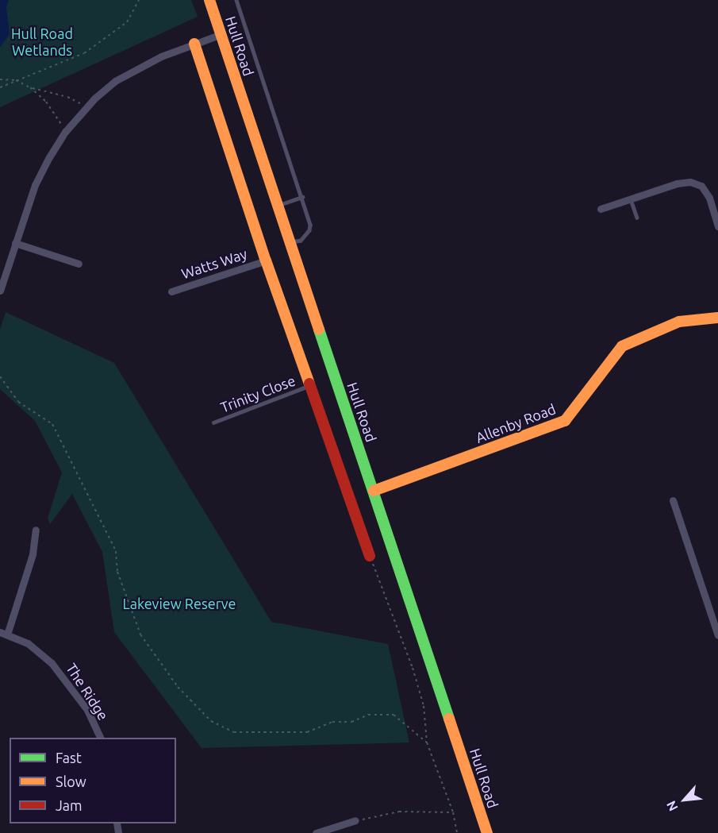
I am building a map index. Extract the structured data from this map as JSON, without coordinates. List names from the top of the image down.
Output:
{
  "streets": {
    "street": [
      "Hull Road",
      "Watts Way",
      "Allenby Road",
      "The Ridge"
    ],
    "lane": ["Trinity Close"]
  },
  "crossings": [
    ["Hull Road", "Allenby Road"]
  ],
  "parks": ["Hull Road Wetlands", "Lakeview Reserve"],
  "legend": ["Fast", "Slow", "Jam"],
  "north": "bottom left"
}
